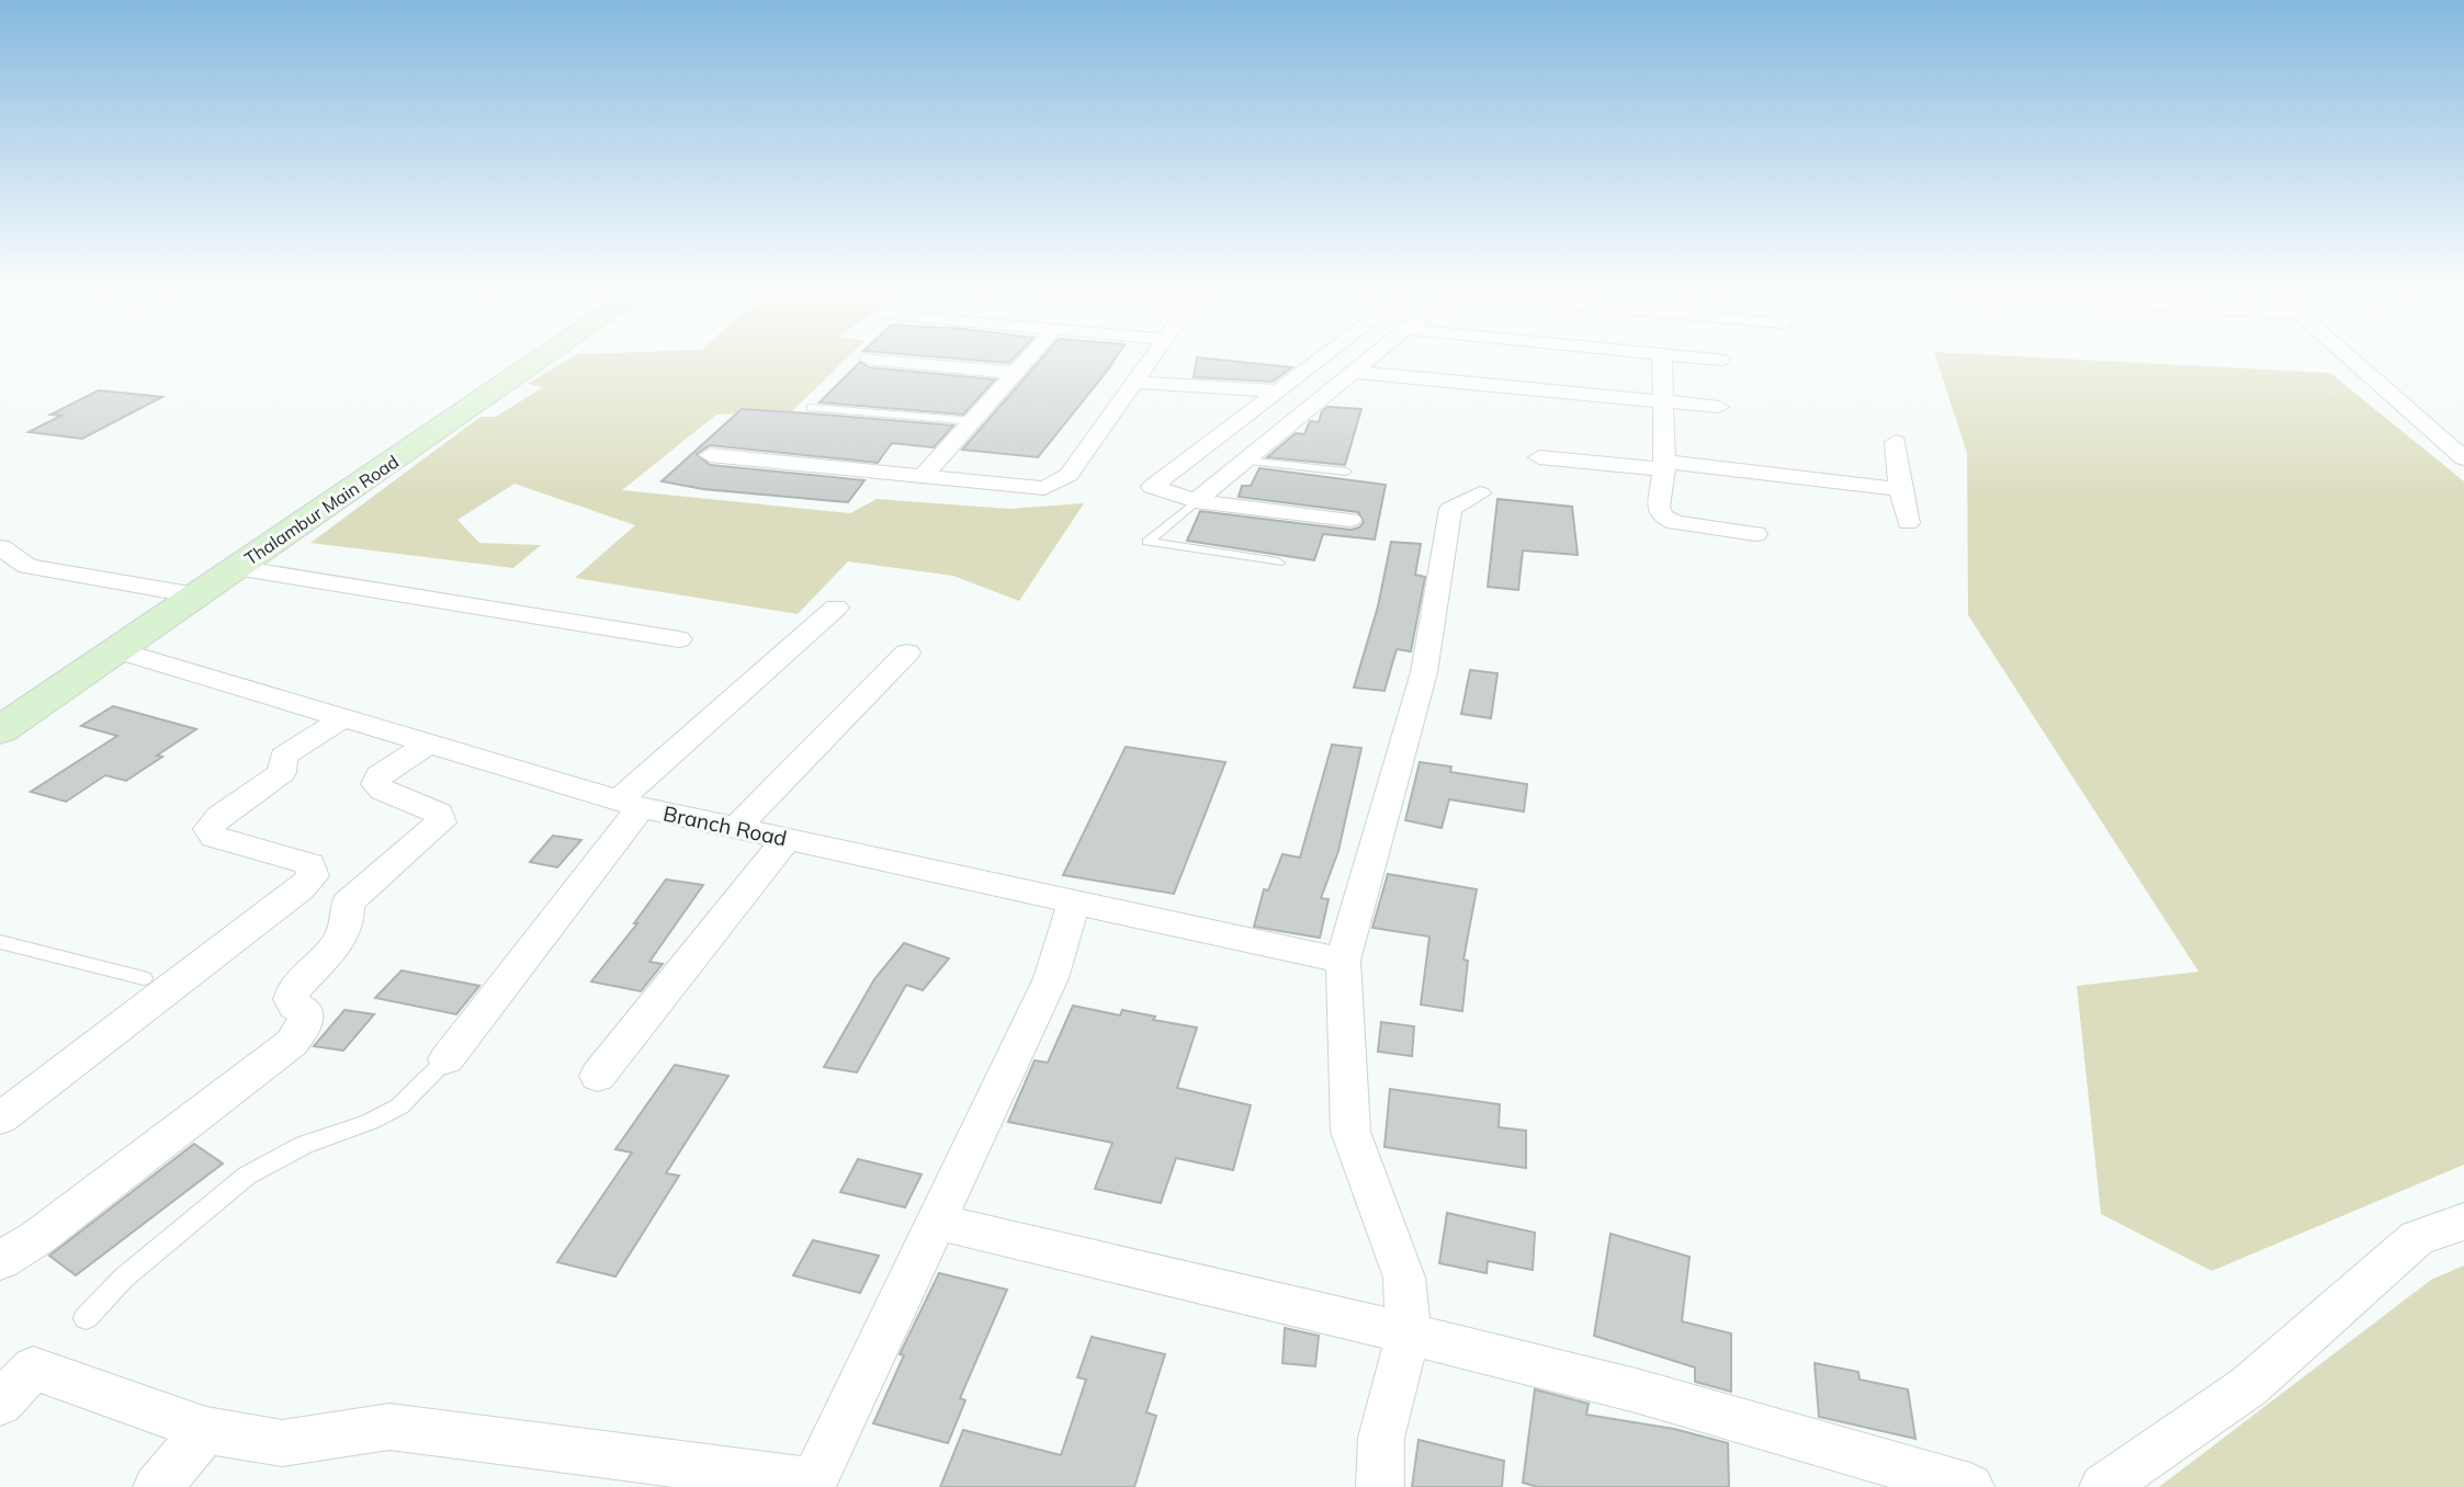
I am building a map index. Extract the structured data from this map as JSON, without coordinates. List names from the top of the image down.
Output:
{
  "streets": {
    "street": ["Thalambur Main Road", "Branch Road"]
  },
  "crossings": [
    ["Thalambur Main Road", "Branch Road"]
  ]
}
